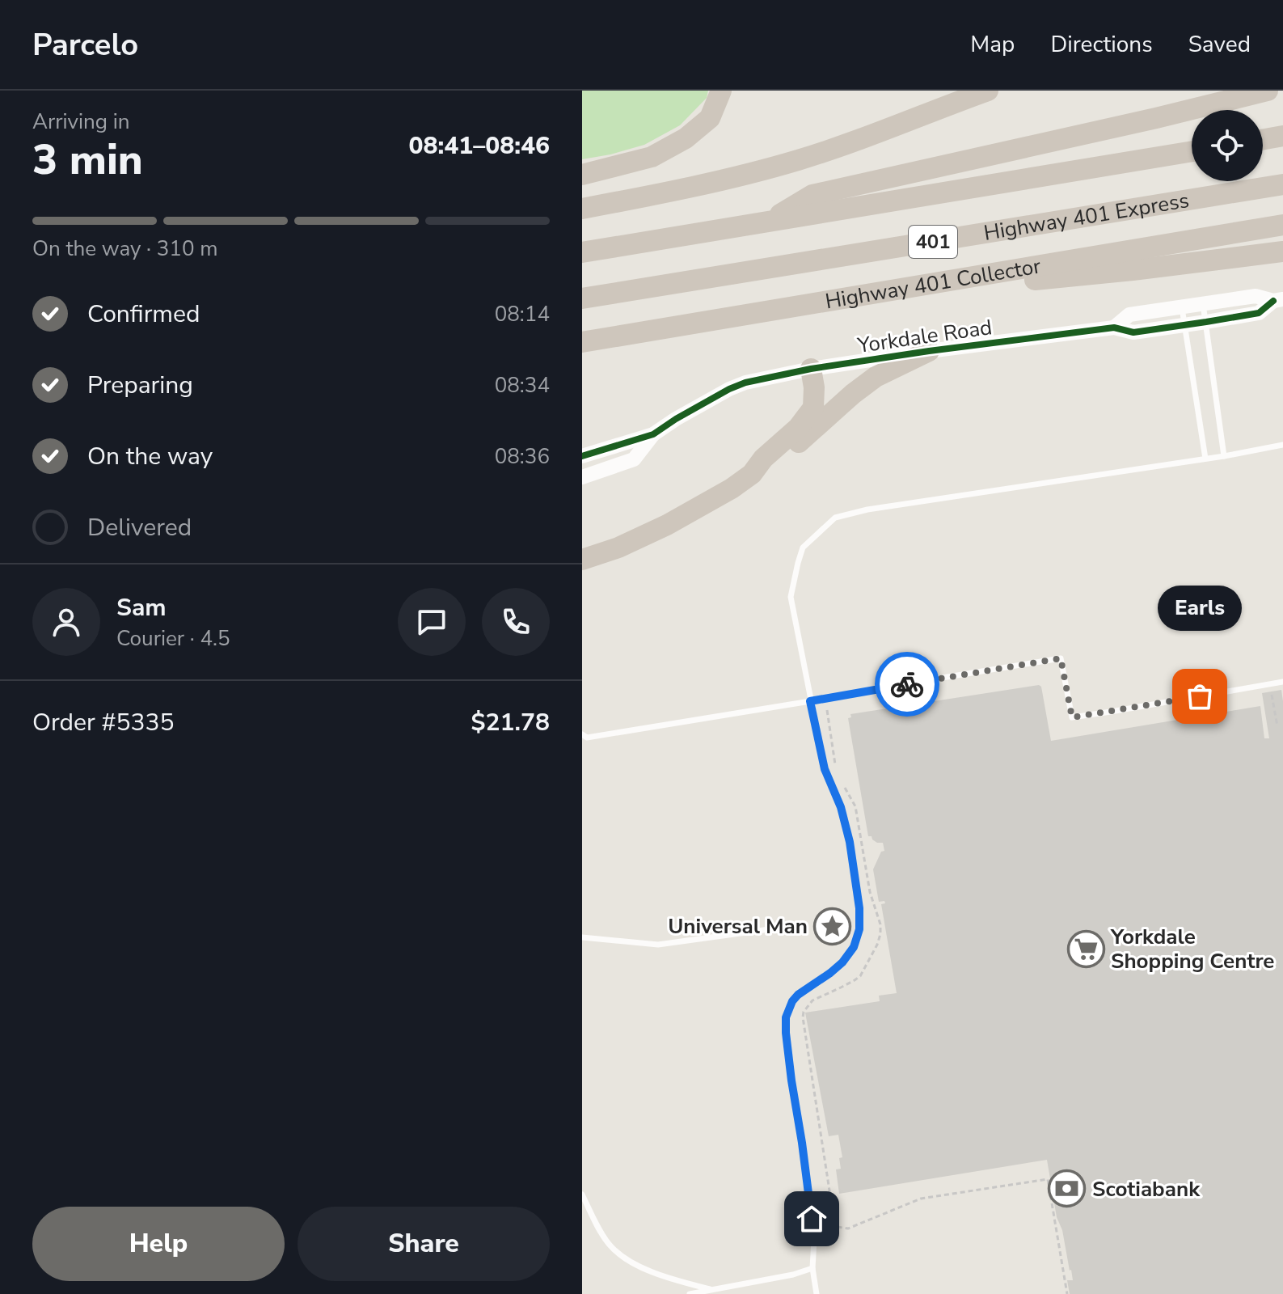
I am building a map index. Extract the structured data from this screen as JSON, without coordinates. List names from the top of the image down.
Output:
{
  "streets": {
    "highway": ["Highway 401 Express", "401", "Highway 401 Collector"],
    "street": ["Yorkdale Road"]
  },
  "places": {
    "other": ["Earls"],
    "place": ["Universal Man"],
    "supermarket": ["Yorkdale Shopping Centre"],
    "bank": ["Scotiabank"]
  },
  "page": {
    "header": "Parcelo",
    "nav": ["Map", "Directions", "Saved"],
    "heading": ["3 min", "Arriving in", "08:41–08:46"],
    "panel": [
      "Sam",
      "Courier · 4.5",
      "Order #5335",
      "$21.78"
    ],
    "bar": "On the way · 310 m",
    "list": [
      ["Confirmed", "08:14"],
      ["Preparing", "08:34"],
      ["On the way", "08:36"],
      "Delivered"
    ],
    "bubble": "Earls",
    "buttons": ["Help", "Share"]
  }
}
